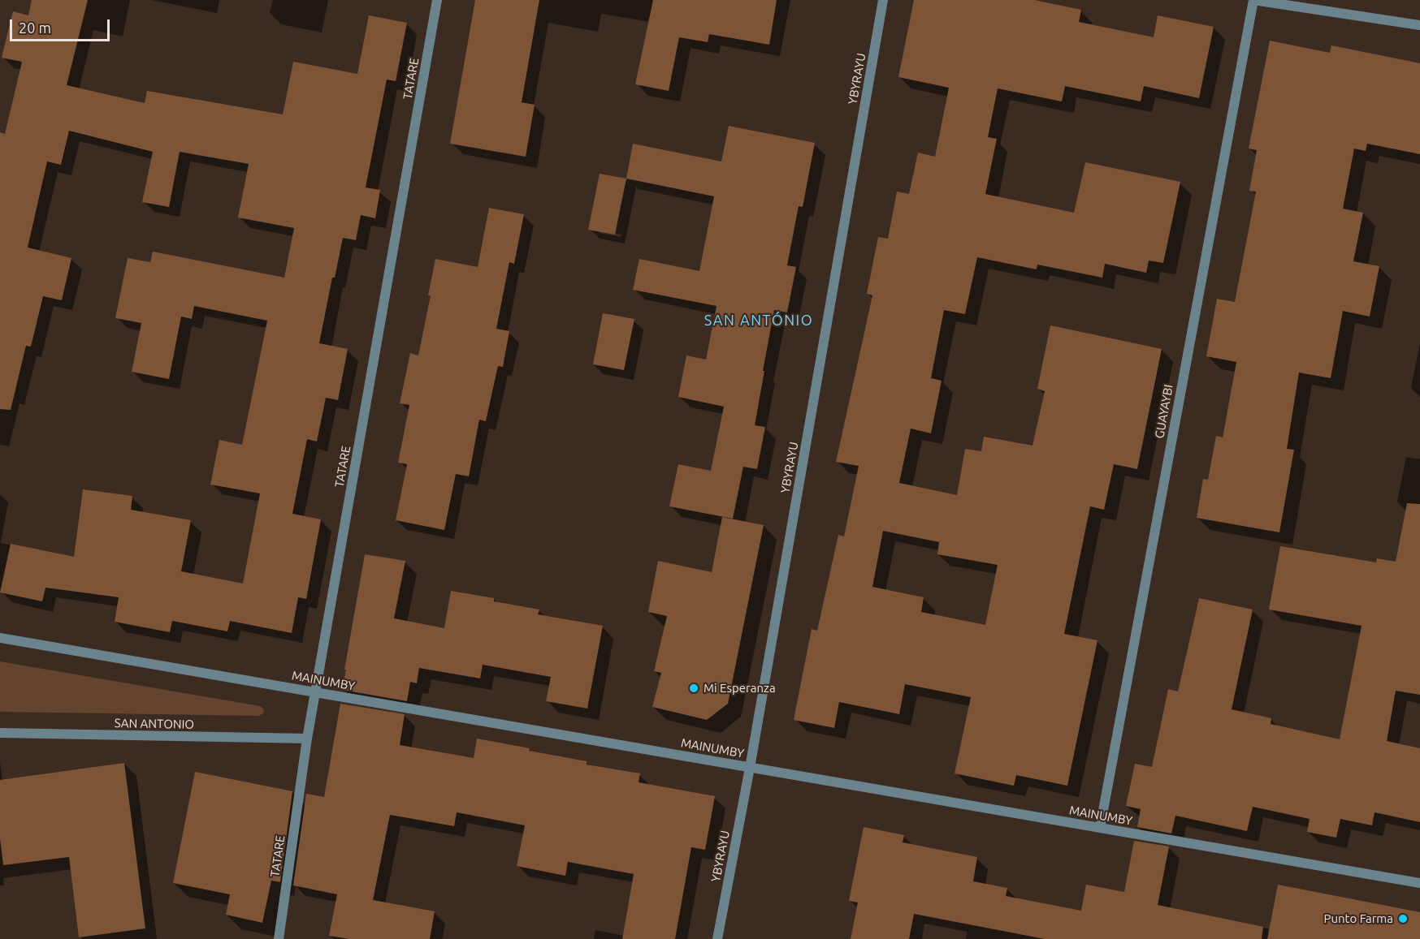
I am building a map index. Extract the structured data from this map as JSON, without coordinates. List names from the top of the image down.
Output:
{
  "streets": {
    "street": [
      "TATARE",
      "YBYRAYU",
      "GUAYAYBI",
      "MAINUMBY",
      "SAN ANTONIO"
    ]
  },
  "crossings": [
    ["TATARE", "MAINUMBY"],
    ["TATARE", "SAN ANTONIO"],
    ["YBYRAYU", "MAINUMBY"],
    ["GUAYAYBI", "MAINUMBY"]
  ],
  "districts": ["SAN ANTÓNIO"],
  "places": ["Mi Esperanza", "Punto Farma"],
  "scale_bar": "20 m"
}
